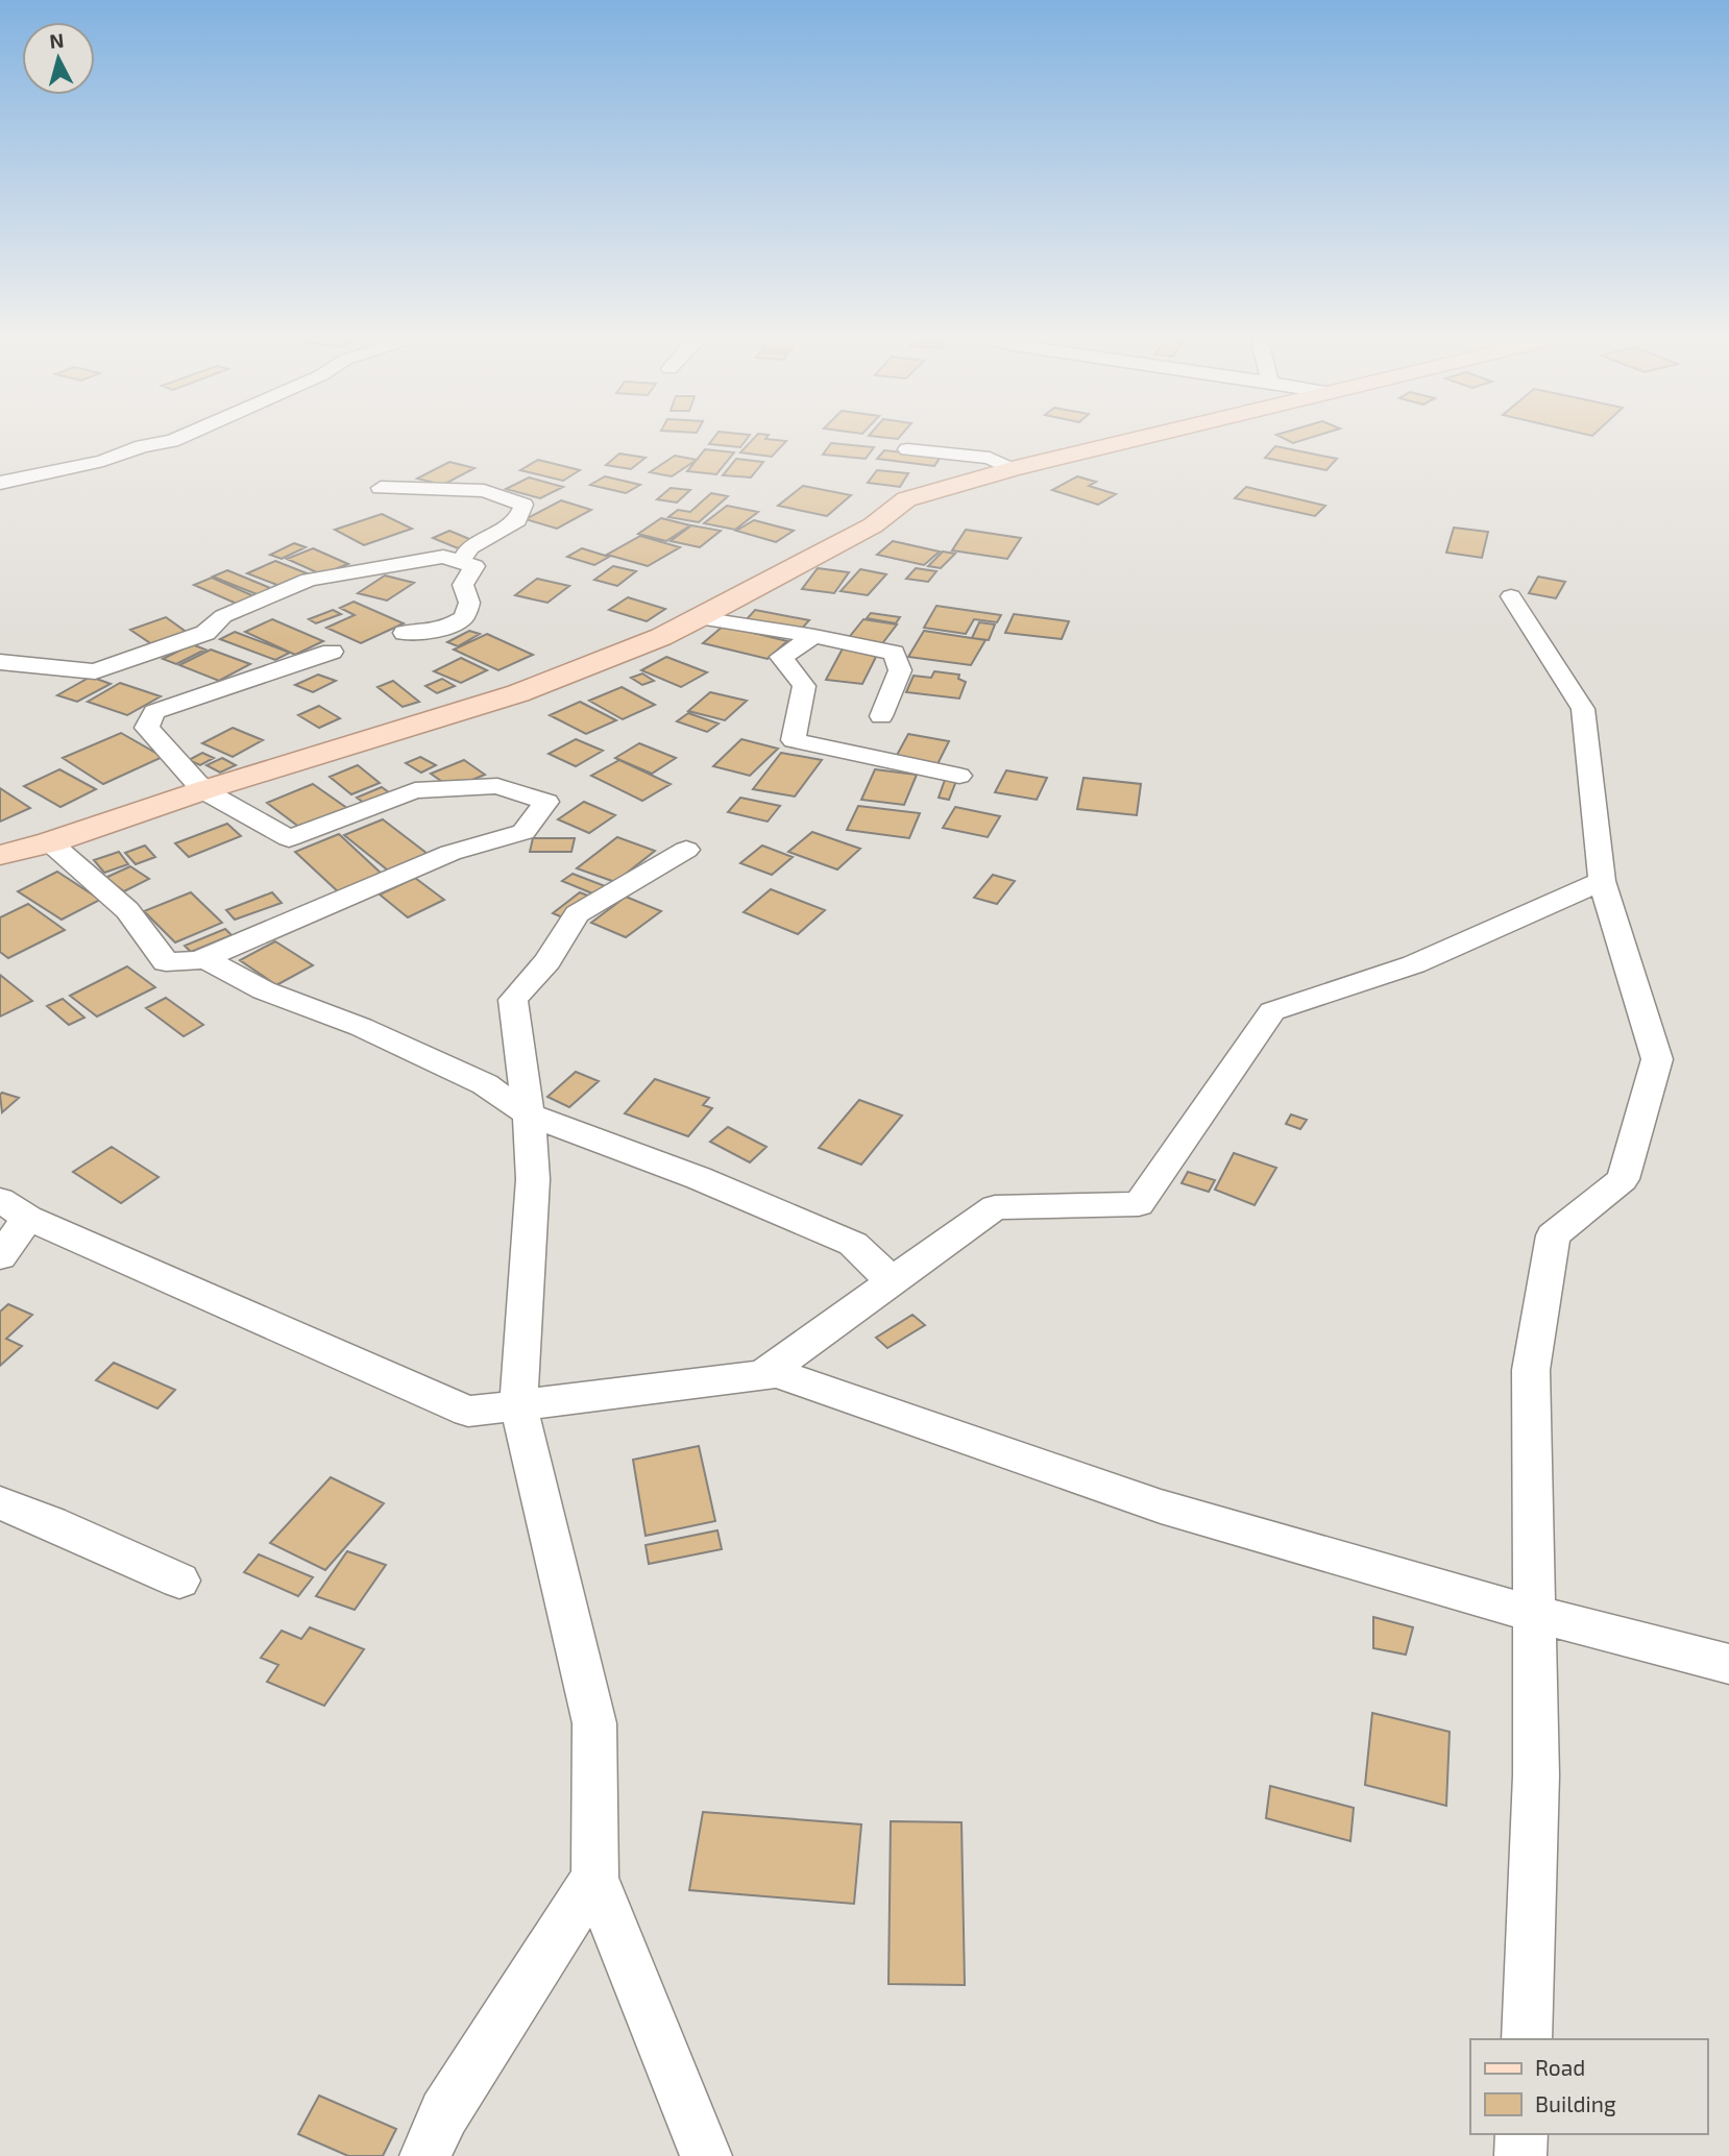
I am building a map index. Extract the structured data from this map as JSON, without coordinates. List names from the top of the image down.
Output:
{
  "legend": ["Road", "Building"],
  "north": "top"
}
